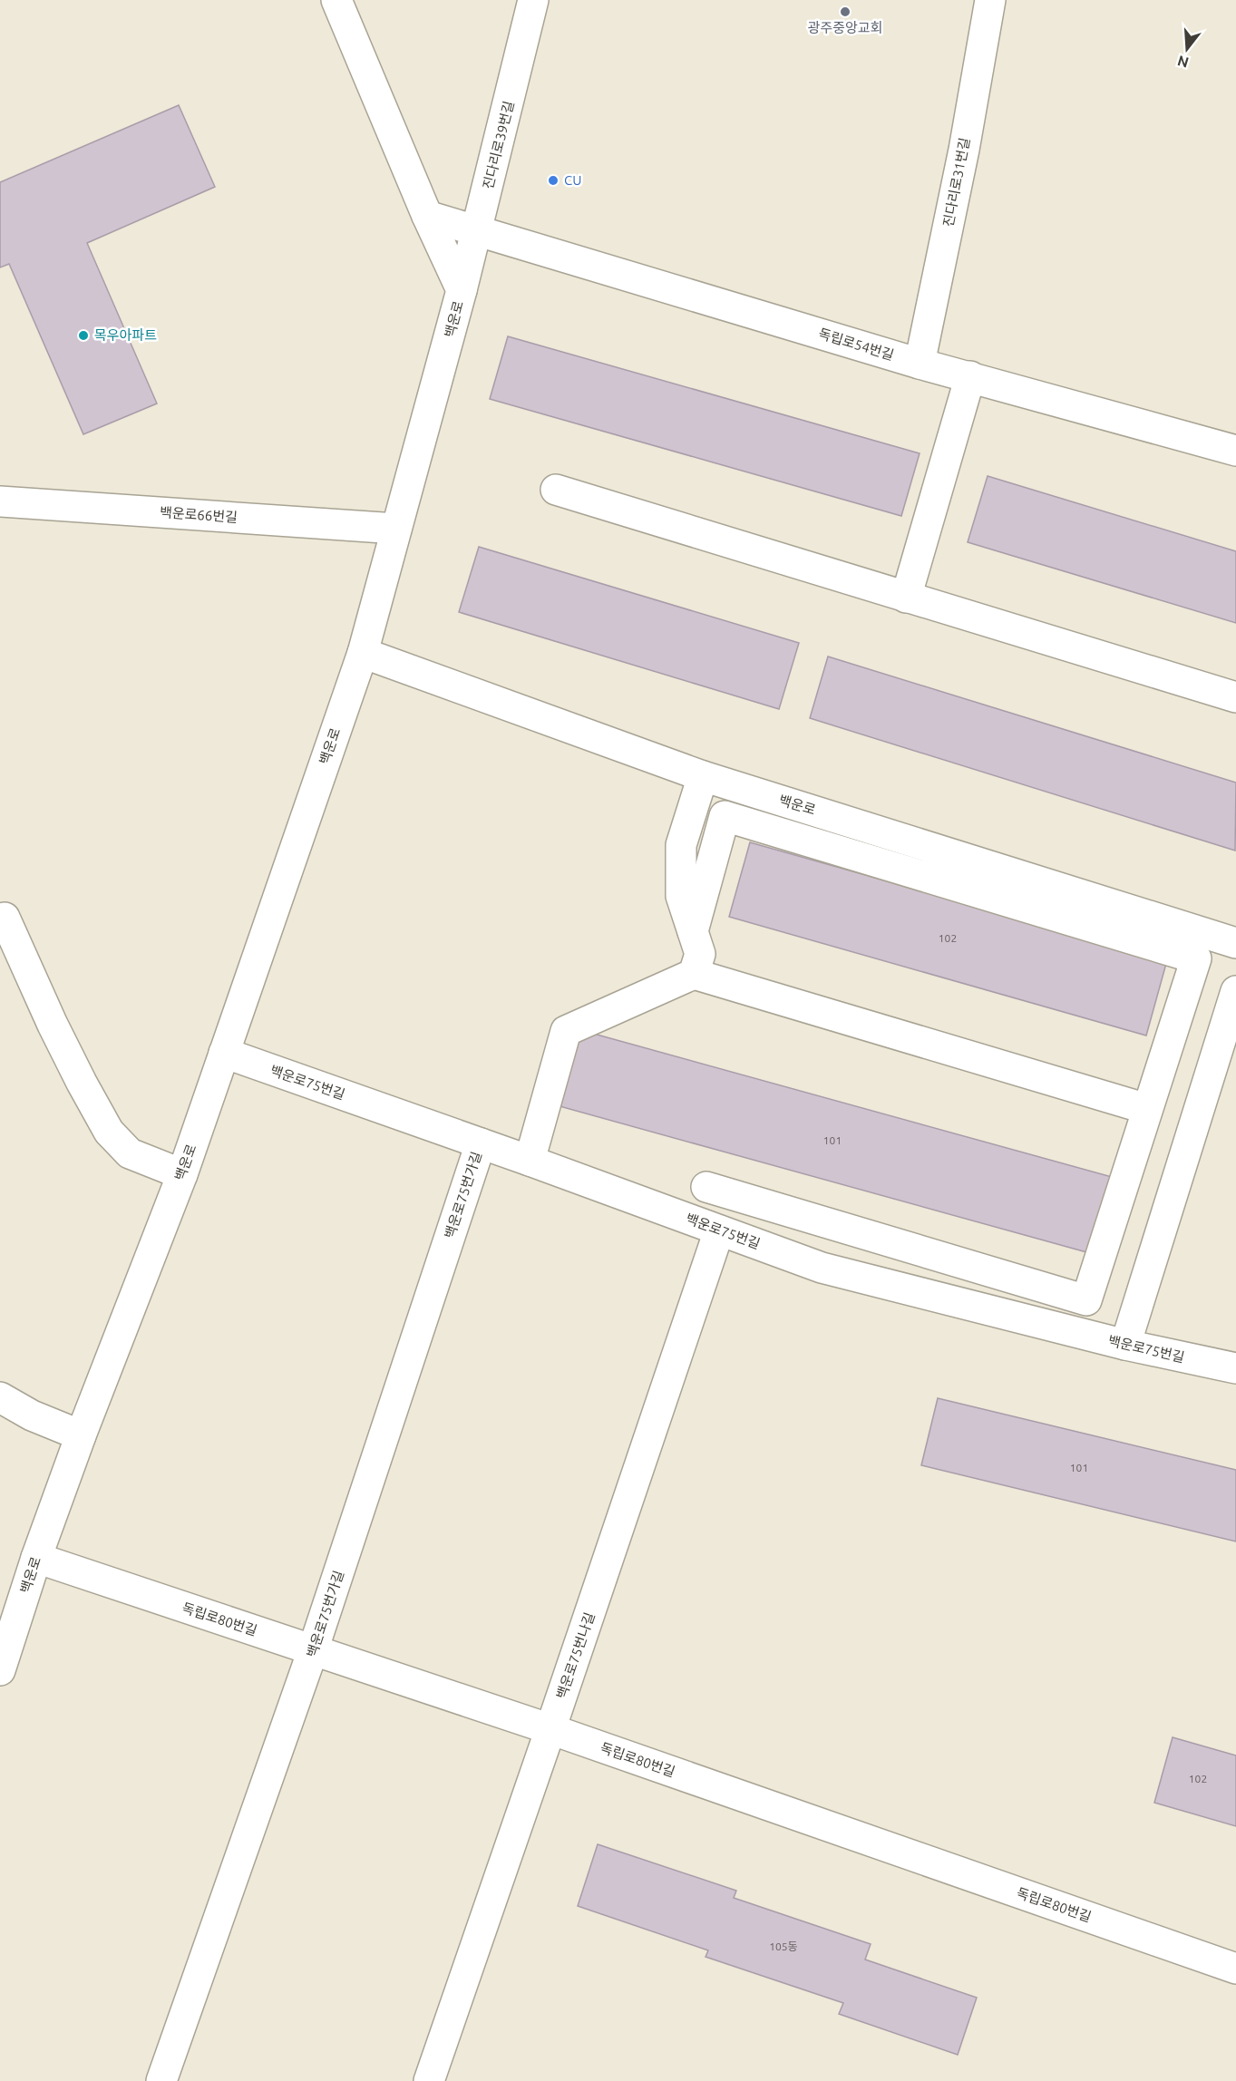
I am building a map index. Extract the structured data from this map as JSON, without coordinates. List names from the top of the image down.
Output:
{
  "streets": {
    "street": [
      "진다리로39번길",
      "진다리로31번길",
      "백운로",
      "독립로54번길",
      "백운로66번길",
      "백운로75번길",
      "백운로75번가길",
      "독립로80번길",
      "백운로75번나길"
    ]
  },
  "crossings": [
    ["진다리로39번길", "백운로"],
    ["진다리로39번길", "독립로54번길"],
    ["진다리로31번길", "독립로54번길"],
    ["백운로", "독립로54번길"],
    ["백운로", "백운로66번길"],
    ["백운로", "백운로75번길"],
    ["백운로", "독립로80번길"],
    ["백운로75번길", "백운로75번가길"],
    ["백운로75번길", "백운로75번나길"],
    ["백운로75번가길", "독립로80번길"],
    ["독립로80번길", "백운로75번나길"]
  ],
  "places": ["광주중앙교회", "CU", "목우아파트"],
  "house_numbers": [
    "102",
    "101",
    "101",
    "102",
    "105동"
  ],
  "north": "bottom"
}
